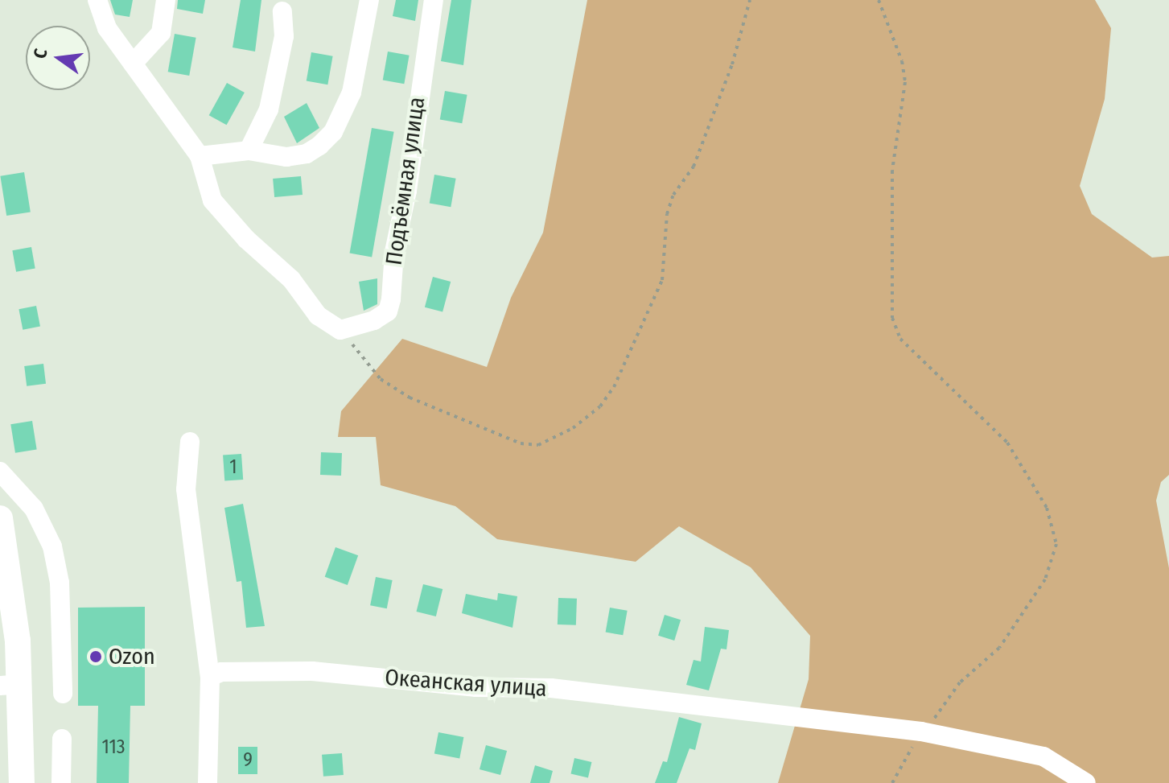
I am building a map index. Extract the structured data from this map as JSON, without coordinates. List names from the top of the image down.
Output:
{
  "streets": {
    "street": ["Подъёмная улица", "Океанская улица"]
  },
  "places": ["Ozon"],
  "house_numbers": ["1", "113", "9"],
  "north": "left"
}
